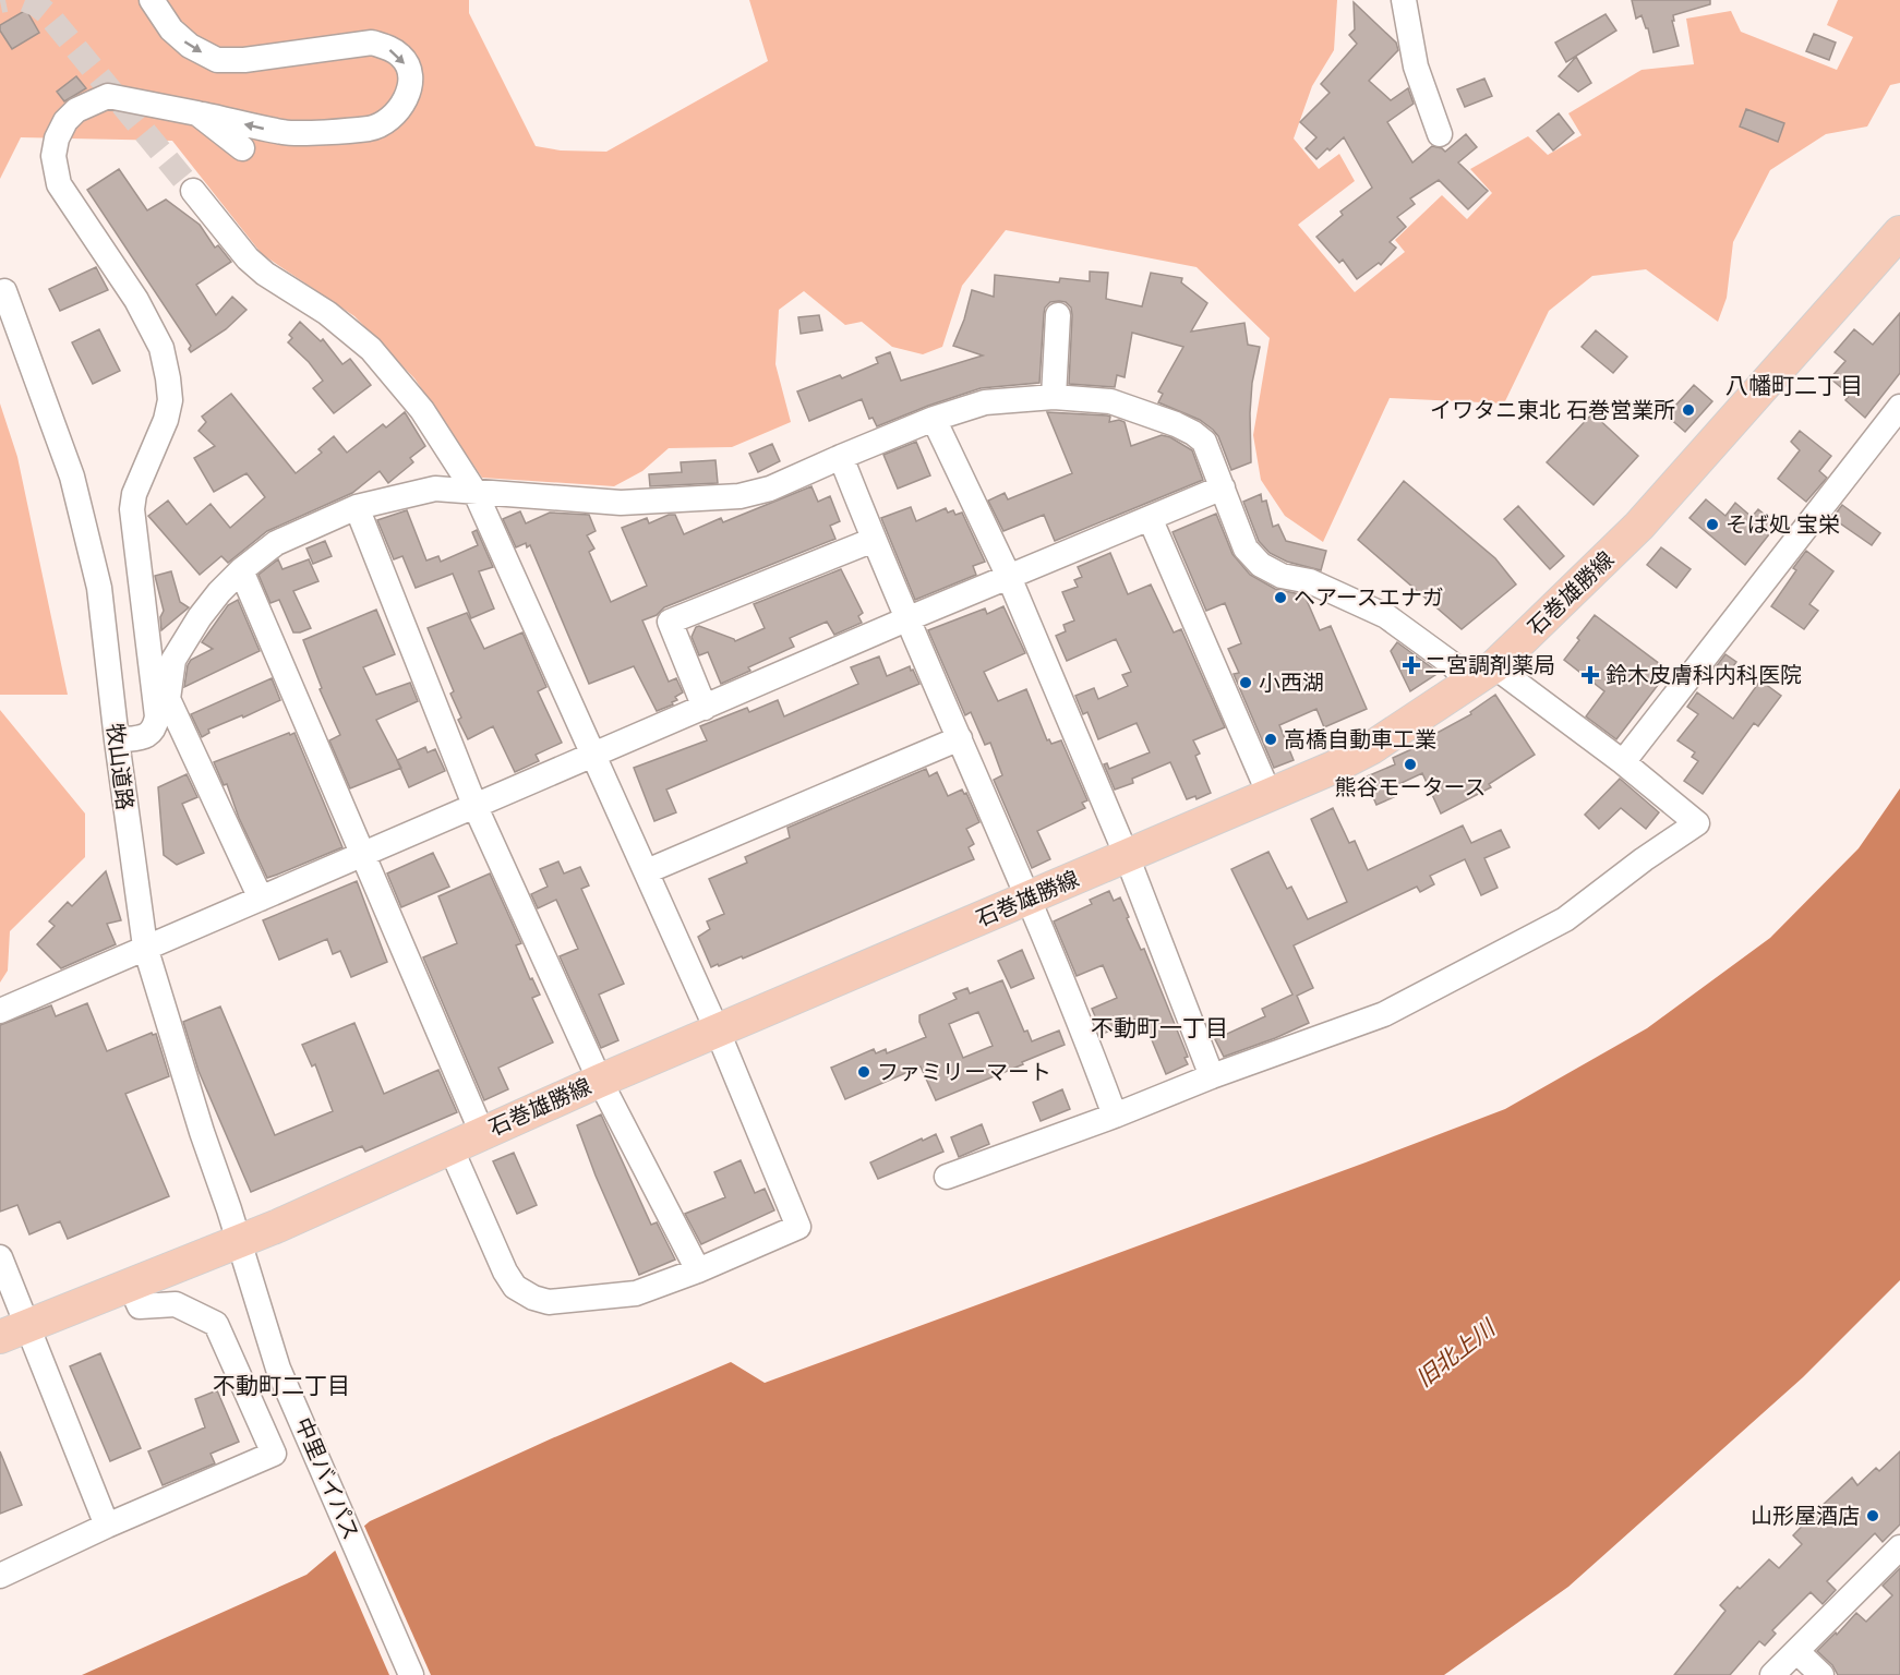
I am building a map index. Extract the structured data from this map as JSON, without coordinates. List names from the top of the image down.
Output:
{
  "streets": {
    "main road": ["石巻雄勝線"],
    "street": ["牧山道路", "中里バイパス"]
  },
  "crossings": [
    ["石巻雄勝線", "牧山道路"],
    ["石巻雄勝線", "中里バイパス"],
    ["牧山道路", "中里バイパス"]
  ],
  "districts": ["八幡町二丁目", "不動町一丁目", "不動町二丁目"],
  "water": ["旧北上川"],
  "places": {
    "other": [
      "イワタニ東北 石巻営業所",
      "そば処 宝栄",
      "ヘアースエナガ",
      "小西湖",
      "高橋自動車工業",
      "熊谷モータース",
      "ファミリーマート",
      "山形屋酒店"
    ],
    "health": ["二宮調剤薬局", "鈴木皮膚科内科医院"]
  }
}
